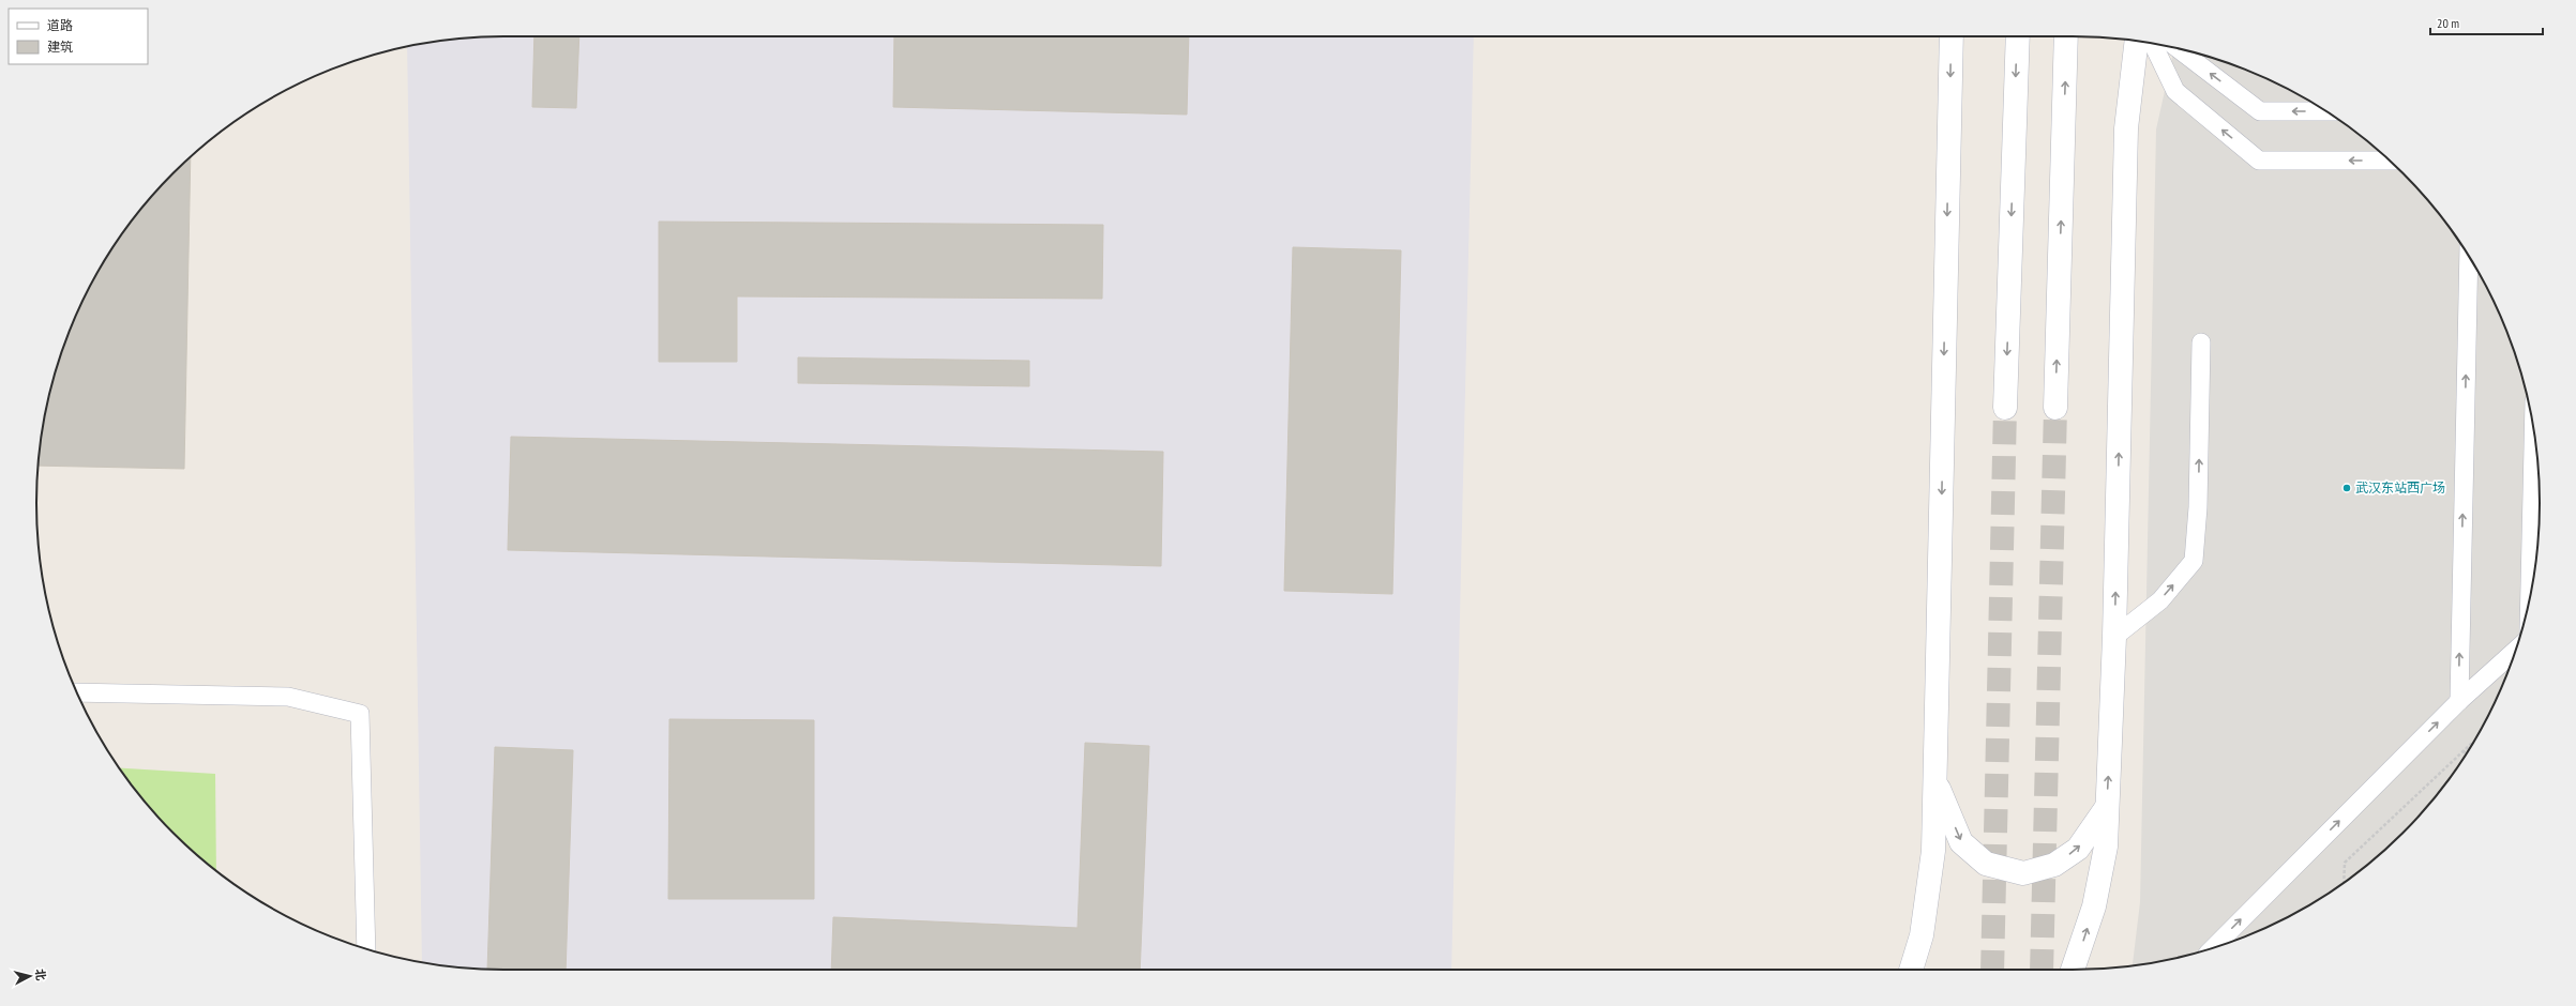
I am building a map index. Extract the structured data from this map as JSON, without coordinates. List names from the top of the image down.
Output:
{
  "places": ["武汉东站西广场"],
  "legend": ["道路", "建筑"],
  "scale_bar": "20 m",
  "north": "right"
}
